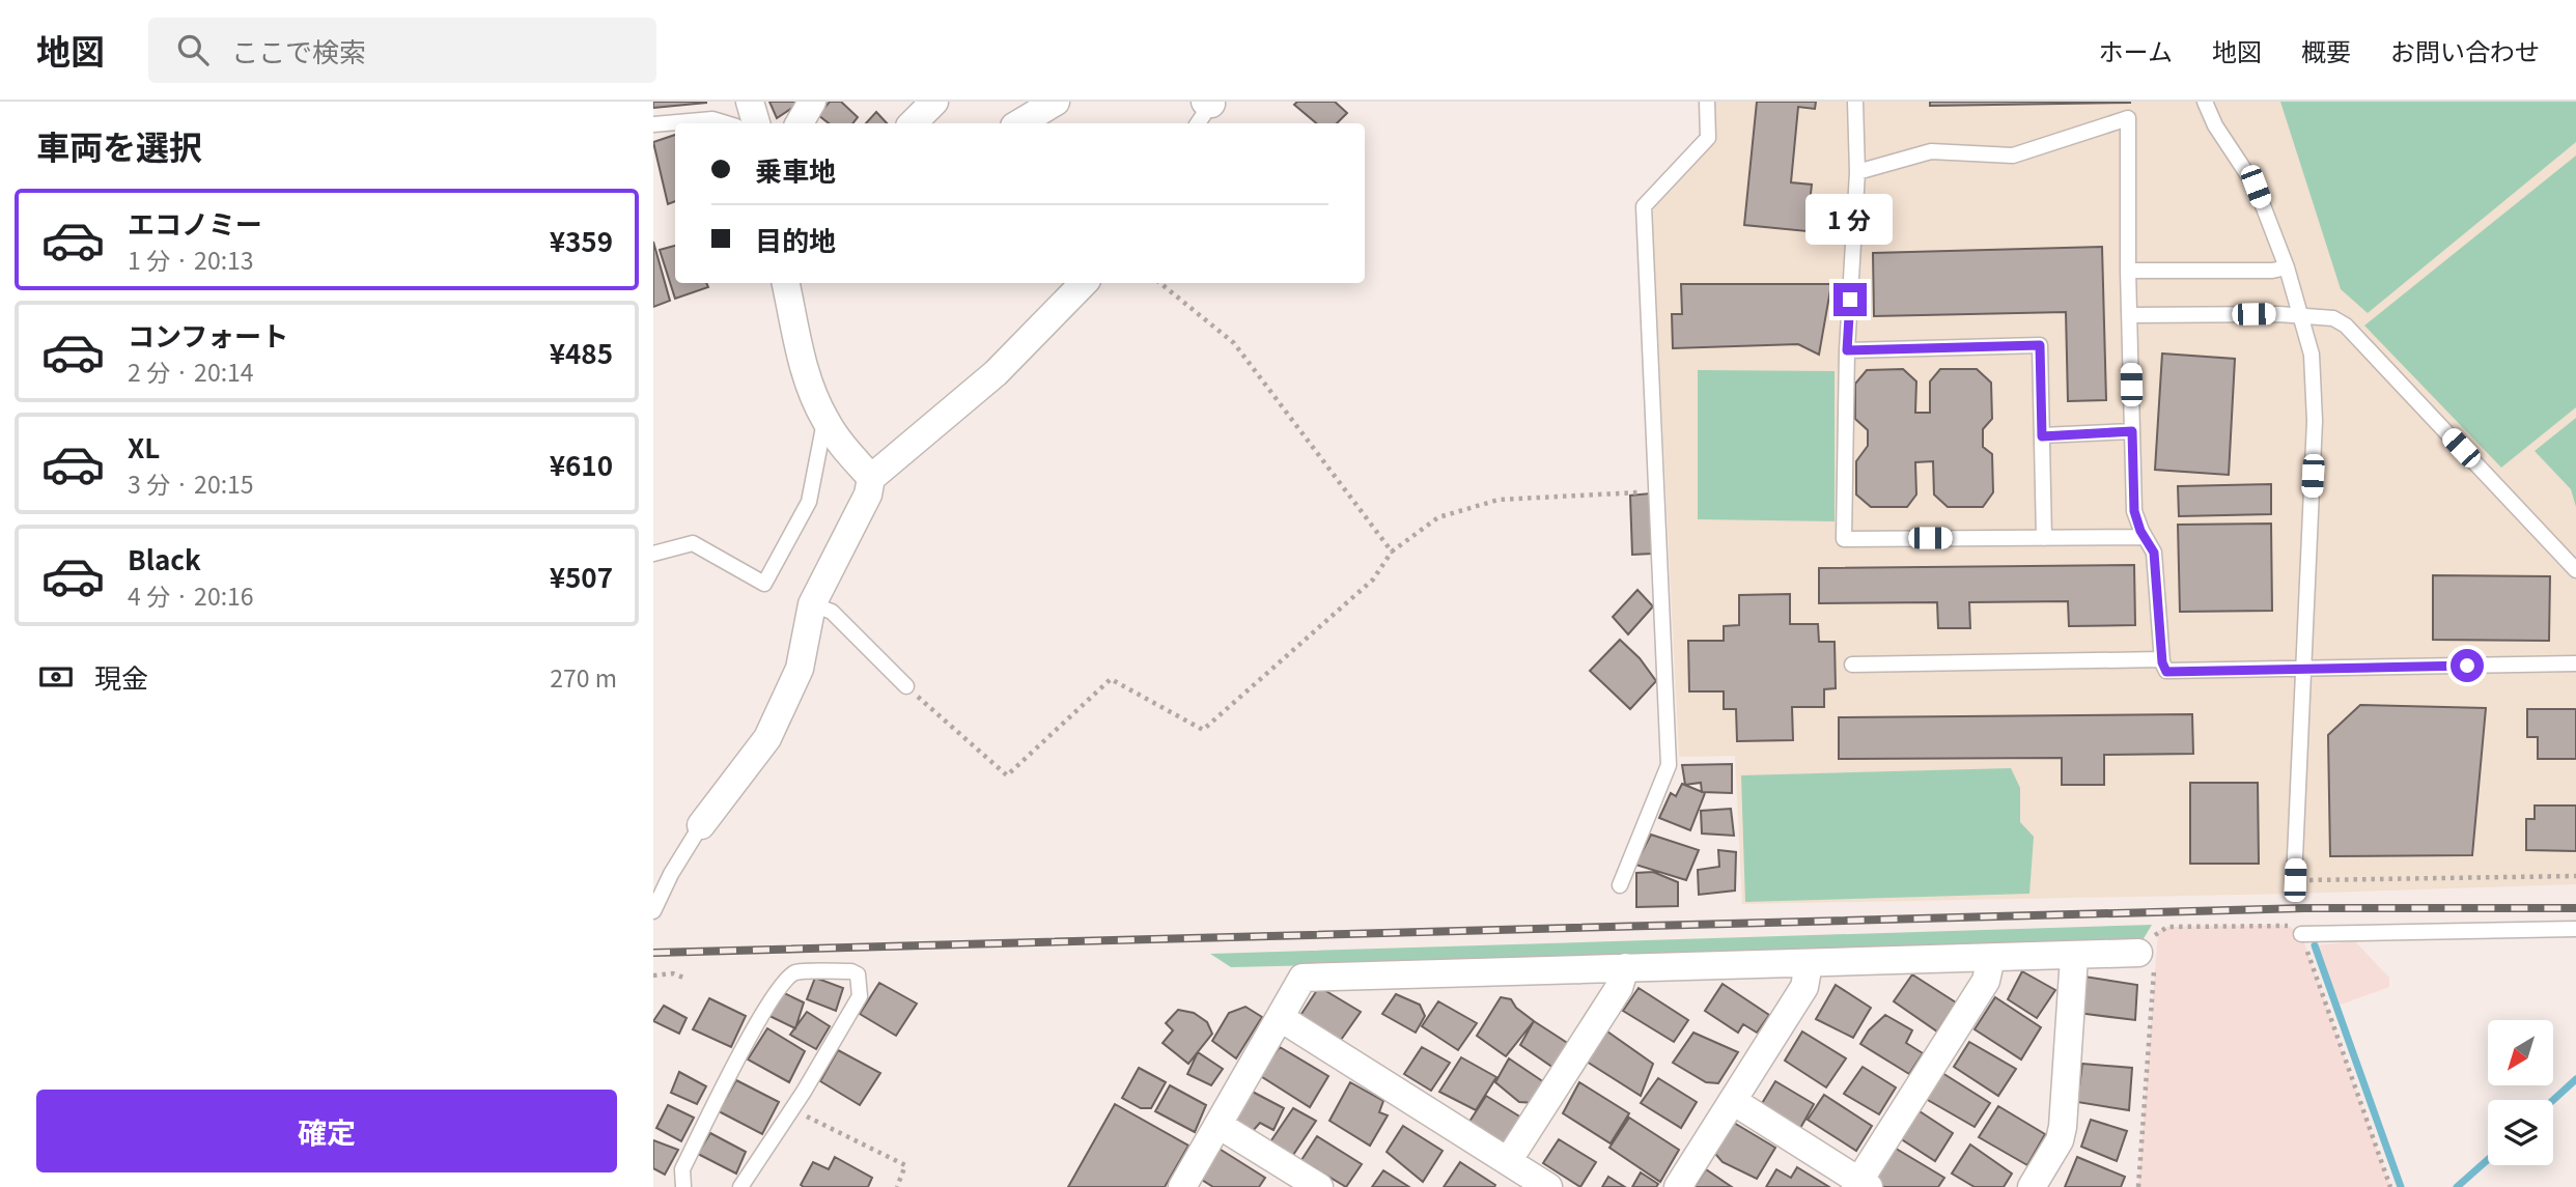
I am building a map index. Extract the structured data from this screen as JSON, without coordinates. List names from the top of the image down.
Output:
{
  "north": "bottom left",
  "page": {
    "header": "地図",
    "search": "ここで検索",
    "nav": [
      "ホーム",
      "地図",
      "概要",
      "お問い合わせ"
    ],
    "heading": "車両を選択",
    "banner": ["乗車地", "目的地"],
    "list": [
      {
        "name": "エコノミー",
        "note": "1 分 · 20:13",
        "value": "¥359"
      },
      {
        "name": "コンフォート",
        "note": "2 分 · 20:14",
        "value": "¥485"
      },
      {
        "name": "XL",
        "note": "3 分 · 20:15",
        "value": "¥610"
      },
      {
        "name": "Black",
        "note": "4 分 · 20:16",
        "value": "¥507"
      }
    ],
    "bubble": "1 分",
    "pay": ["現金", "270 m"],
    "buttons": "確定"
  }
}
